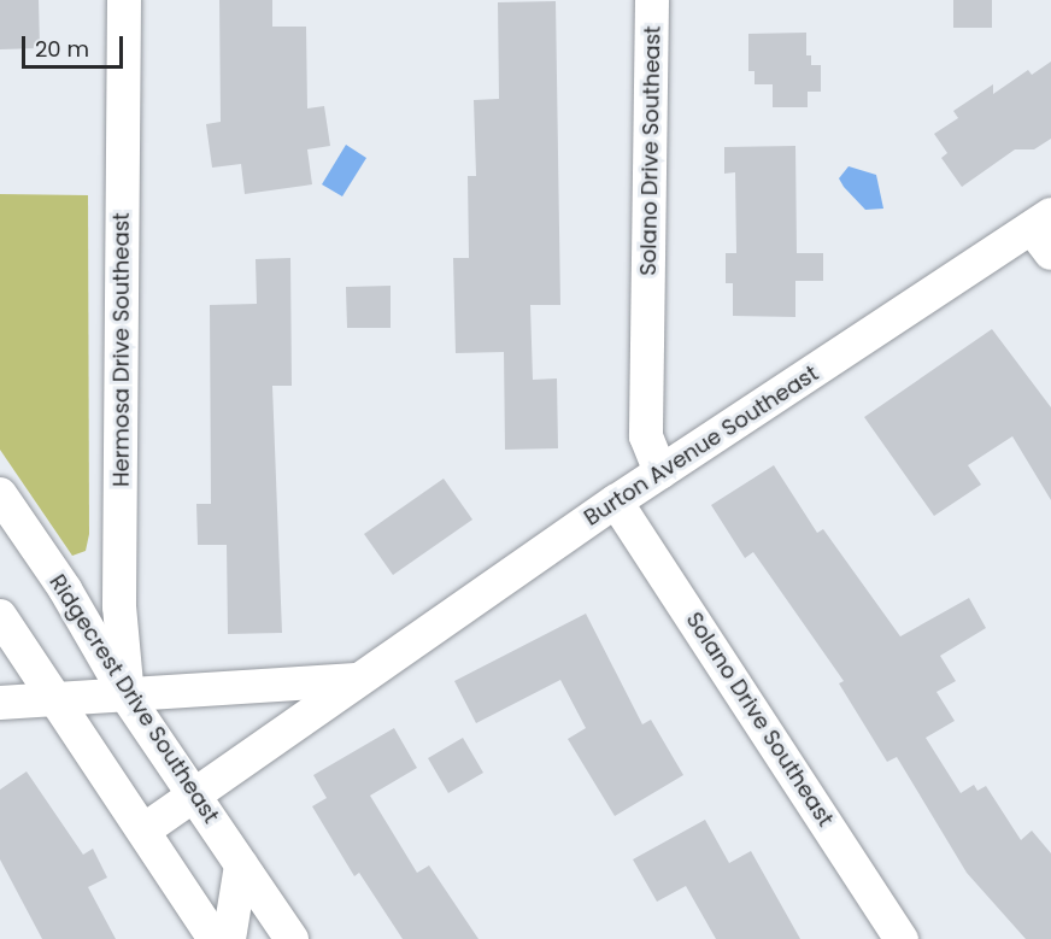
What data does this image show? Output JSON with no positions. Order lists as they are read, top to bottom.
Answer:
{
  "streets": {
    "street": [
      "Solano Drive Southeast",
      "Hermosa Drive Southeast",
      "Burton Avenue Southeast",
      "Ridgecrest Drive Southeast"
    ]
  },
  "crossings": [
    ["Solano Drive Southeast", "Burton Avenue Southeast"],
    ["Hermosa Drive Southeast", "Burton Avenue Southeast"],
    ["Hermosa Drive Southeast", "Ridgecrest Drive Southeast"],
    ["Burton Avenue Southeast", "Ridgecrest Drive Southeast"]
  ],
  "scale_bar": "20 m"
}
